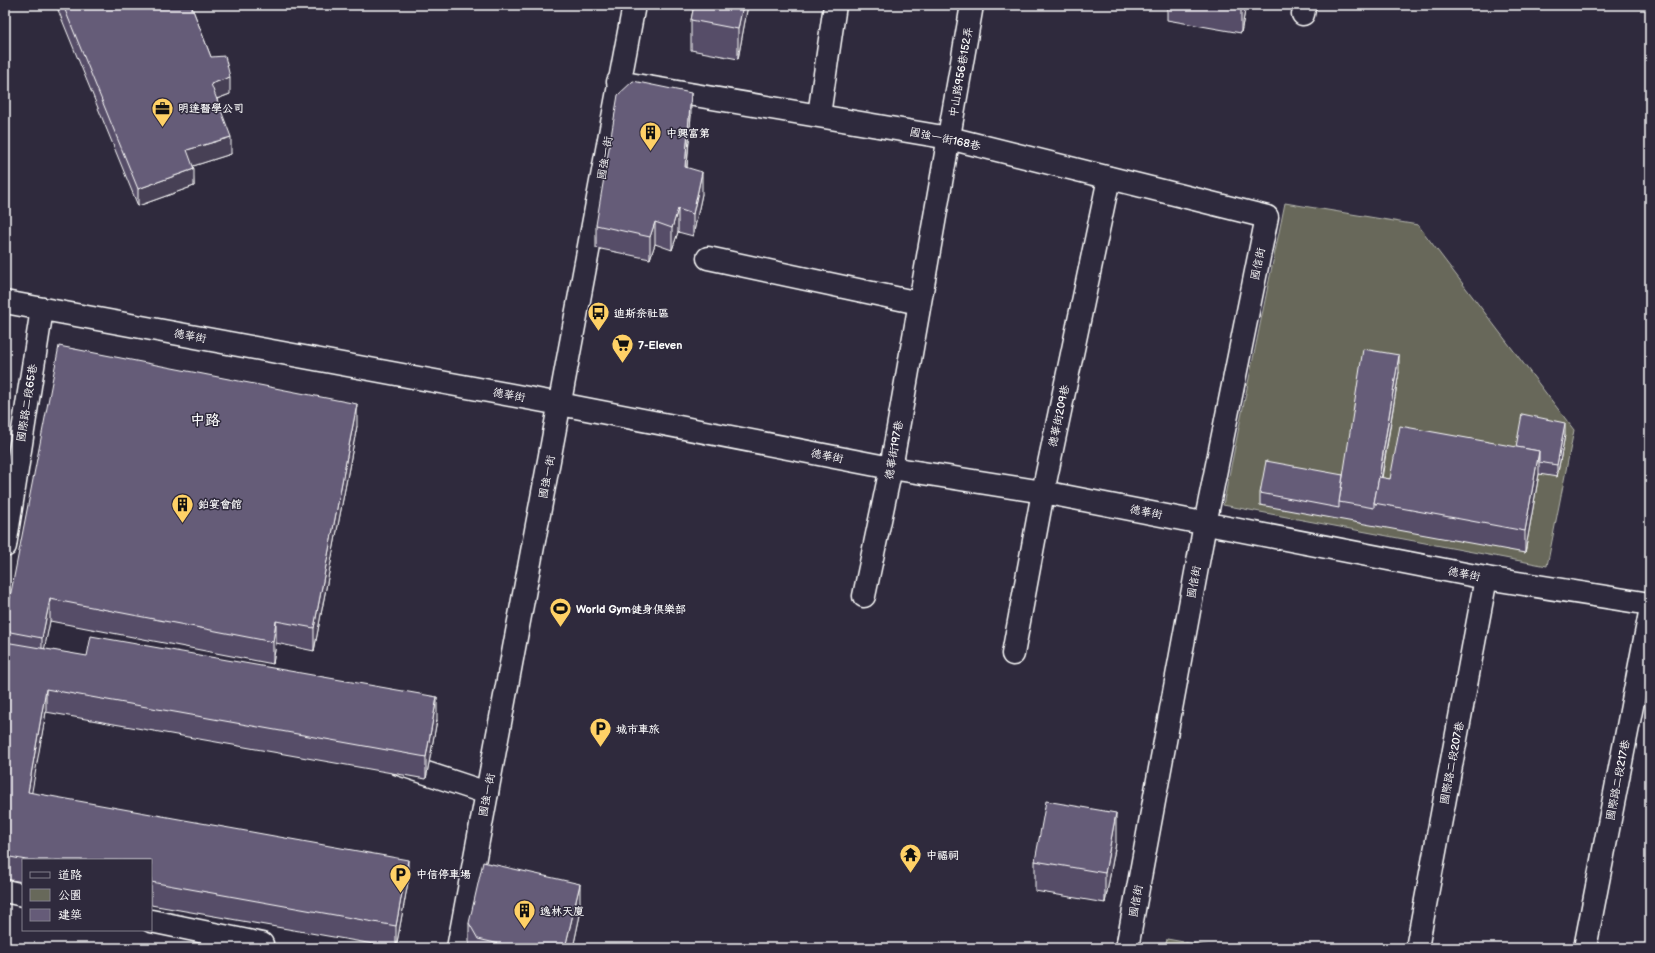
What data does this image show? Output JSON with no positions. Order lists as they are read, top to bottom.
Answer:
{
  "streets": {
    "street": [
      "中山路956巷152弄",
      "國強一街168巷",
      "國強一街",
      "國信街",
      "德華街",
      "國際路二段65巷",
      "德華街209巷",
      "德華街197巷",
      "國際路二段207巷",
      "國際路二段217巷"
    ]
  },
  "crossings": [
    ["中山路956巷152弄", "國強一街168巷"],
    ["中山路956巷152弄", "德華街197巷"],
    ["國強一街168巷", "國強一街"],
    ["國強一街168巷", "國信街"],
    ["國強一街168巷", "德華街209巷"],
    ["國強一街168巷", "德華街197巷"],
    ["國強一街", "德華街"],
    ["國信街", "德華街"],
    ["德華街", "國際路二段65巷"],
    ["德華街", "德華街209巷"],
    ["德華街", "德華街197巷"],
    ["德華街", "國際路二段207巷"]
  ],
  "districts": ["中路"],
  "places": {
    "office": ["明達醫學公司"],
    "building": ["中興富第", "鉑宴會館", "逸林天廈"],
    "bus stop": ["迪斯奈社區"],
    "supermarket": ["7-Eleven"],
    "sports": ["World Gym健身俱樂部"],
    "parking": ["城市車旅", "中信停車場"],
    "temple": ["中福祠"]
  },
  "legend": ["道路", "公園", "建築"]
}
